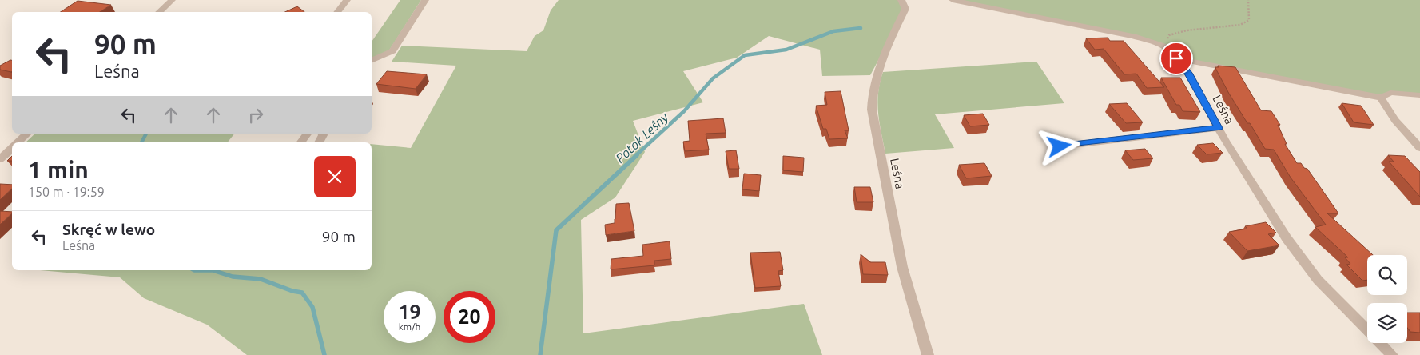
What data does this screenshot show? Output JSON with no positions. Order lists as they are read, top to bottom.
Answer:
{
  "streets": {
    "street": ["Leśna"]
  },
  "water": ["Potok Leśny"],
  "page": {
    "turn": ["90 m", "Leśna"],
    "heading": ["1 min", "150 m · 19:59"],
    "list": [
      {
        "name": "Skręć w lewo",
        "note": "Leśna",
        "value": "90 m"
      }
    ],
    "speed": "19 km/h",
    "limit": "20"
  }
}
